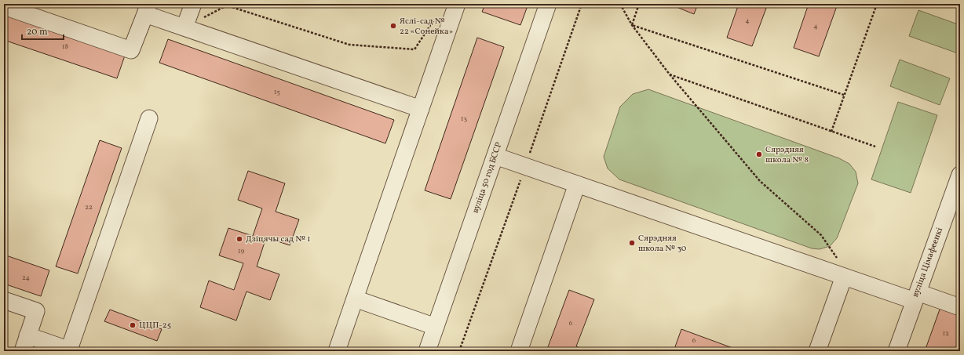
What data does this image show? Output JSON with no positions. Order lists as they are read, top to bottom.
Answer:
{
  "streets": {
    "street": ["вуліца 50 год БССР", "вуліца Цімафеенкі"]
  },
  "places": [
    "Яслі-сад № 22 «Сонейка»",
    "Сярэдняя школа № 8",
    "Дзіцячы сад № 1",
    "Сярэдняя школа № 30",
    "ЦЦП-25"
  ],
  "house_numbers": [
    "4",
    "4",
    "18",
    "15",
    "13",
    "22",
    "19",
    "24",
    "6",
    "12",
    "6"
  ],
  "scale_bar": "20 m"
}
